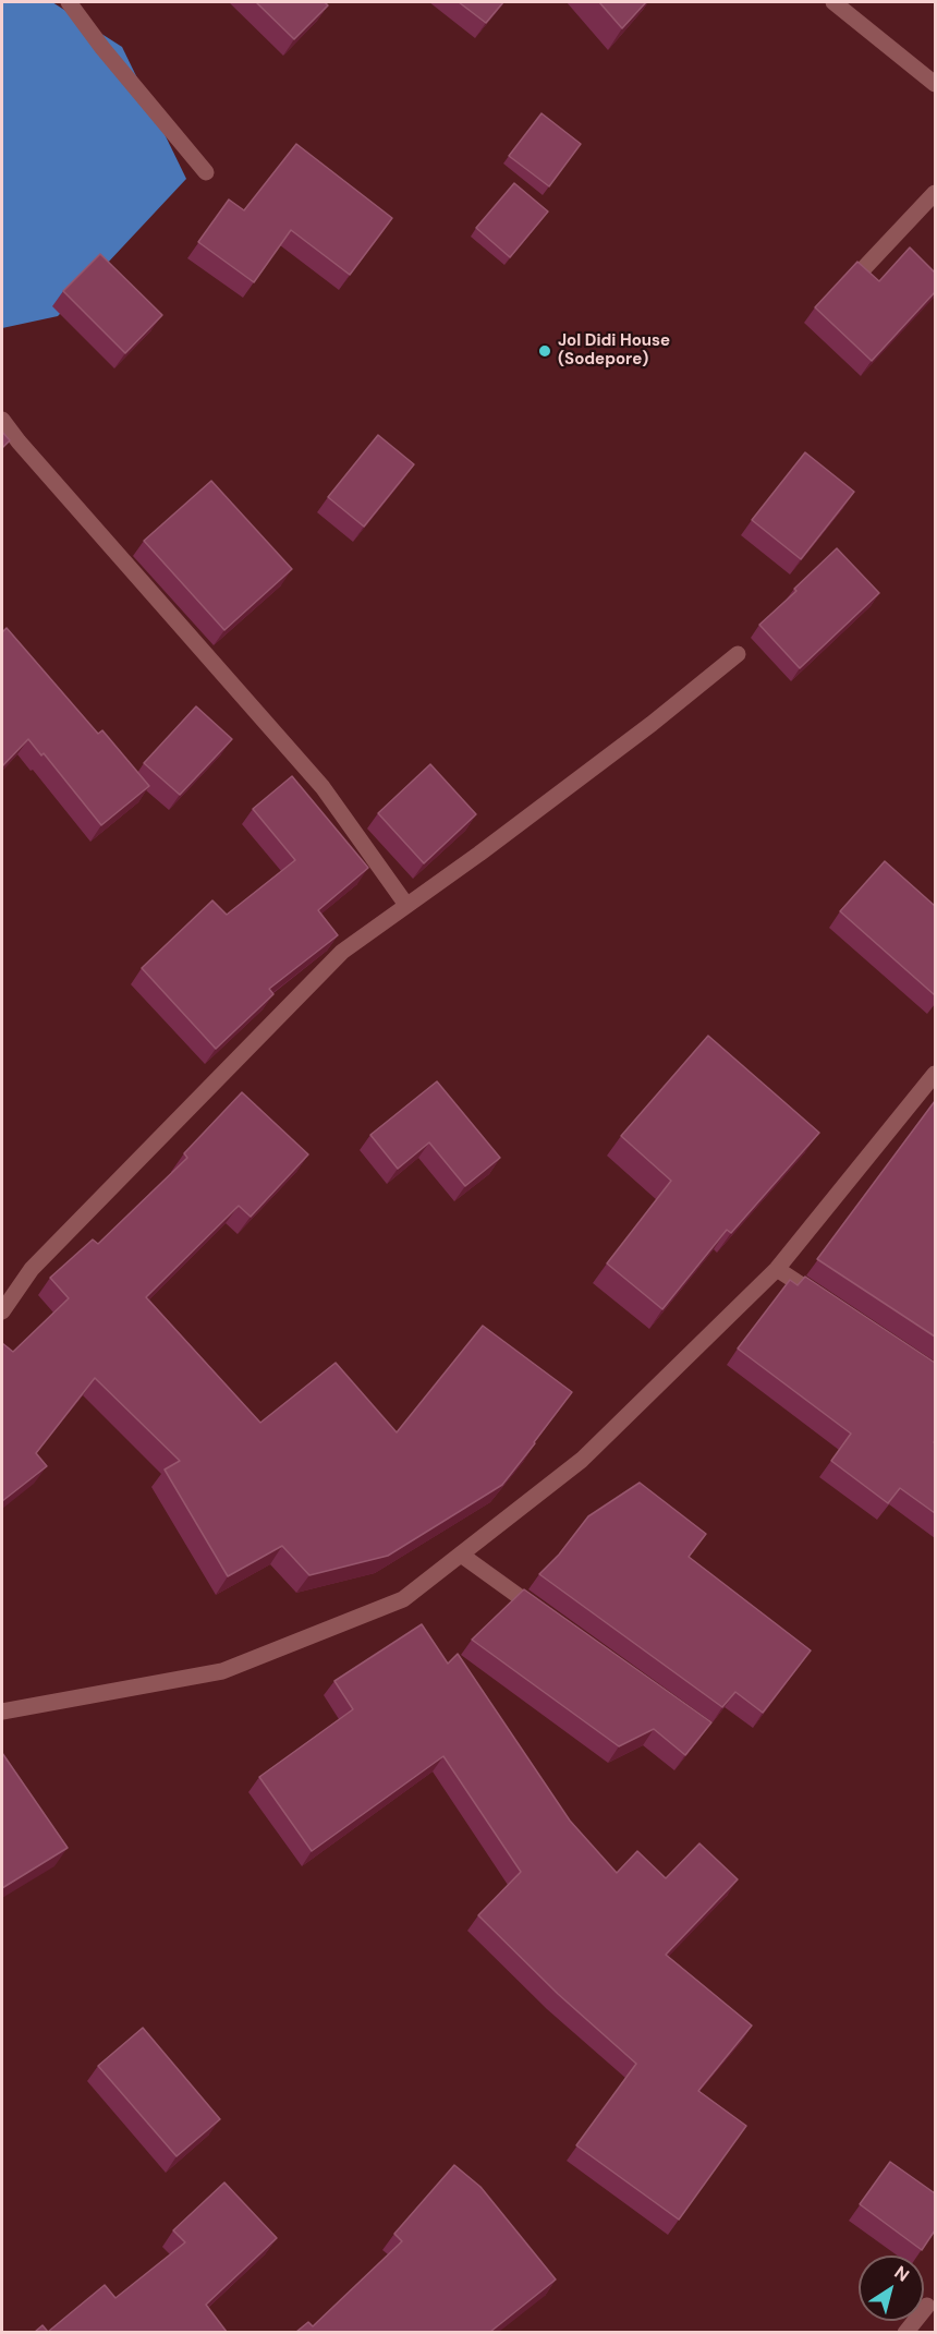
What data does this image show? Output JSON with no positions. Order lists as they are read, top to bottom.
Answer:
{
  "places": ["Jol Didi House (Sodepore)"],
  "north": "top right"
}
